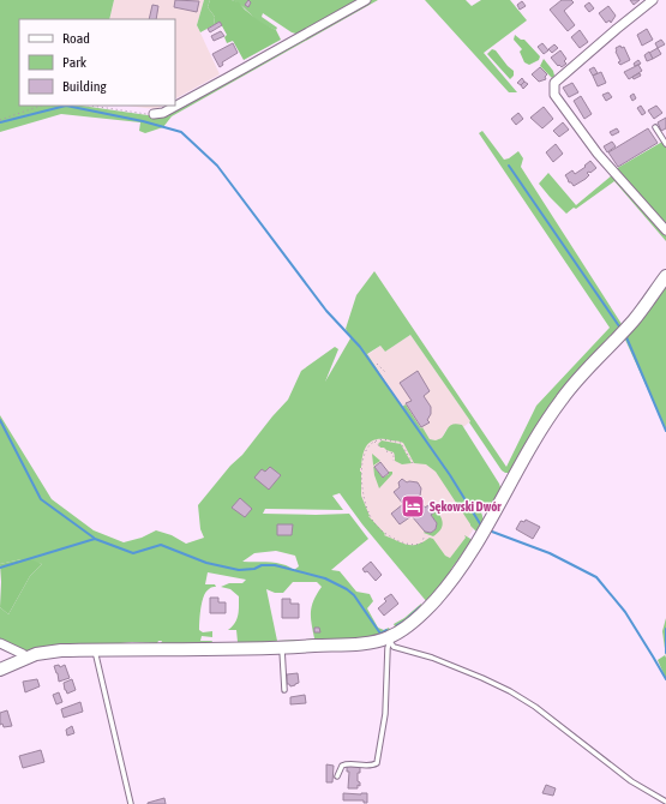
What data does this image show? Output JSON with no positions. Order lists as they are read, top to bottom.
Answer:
{
  "places": {
    "hotel": ["Sękowski Dwór"]
  },
  "legend": ["Road", "Park", "Building"]
}
